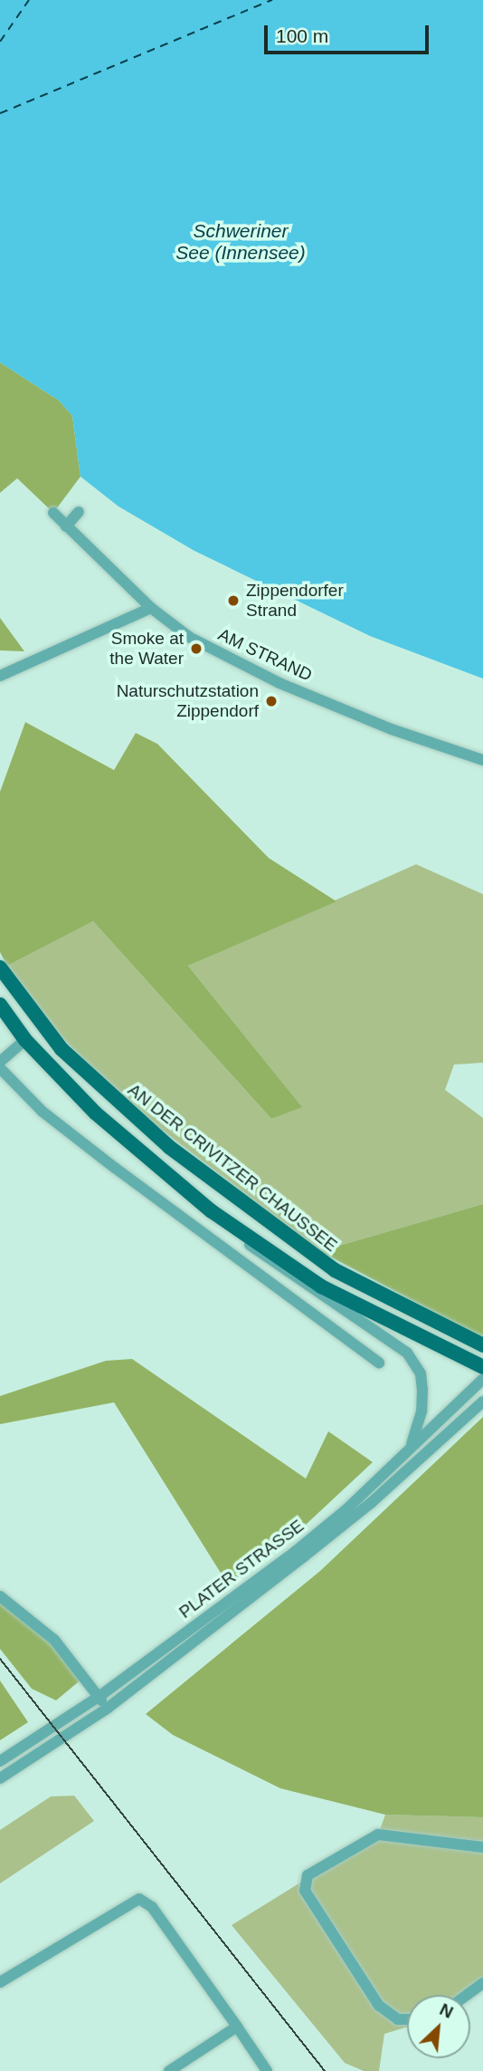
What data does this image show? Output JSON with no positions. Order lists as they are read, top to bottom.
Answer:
{
  "streets": {
    "main road": ["AN DER CRIVITZER CHAUSSEE"],
    "street": ["AM STRAND", "PLATER STRASSE"]
  },
  "water": ["Schweriner See (Innensee)"],
  "places": ["Zippendorfer Strand", "Smoke at the Water", "Naturschutzstation Zippendorf"],
  "scale_bar": "100 m",
  "north": "top right"
}
